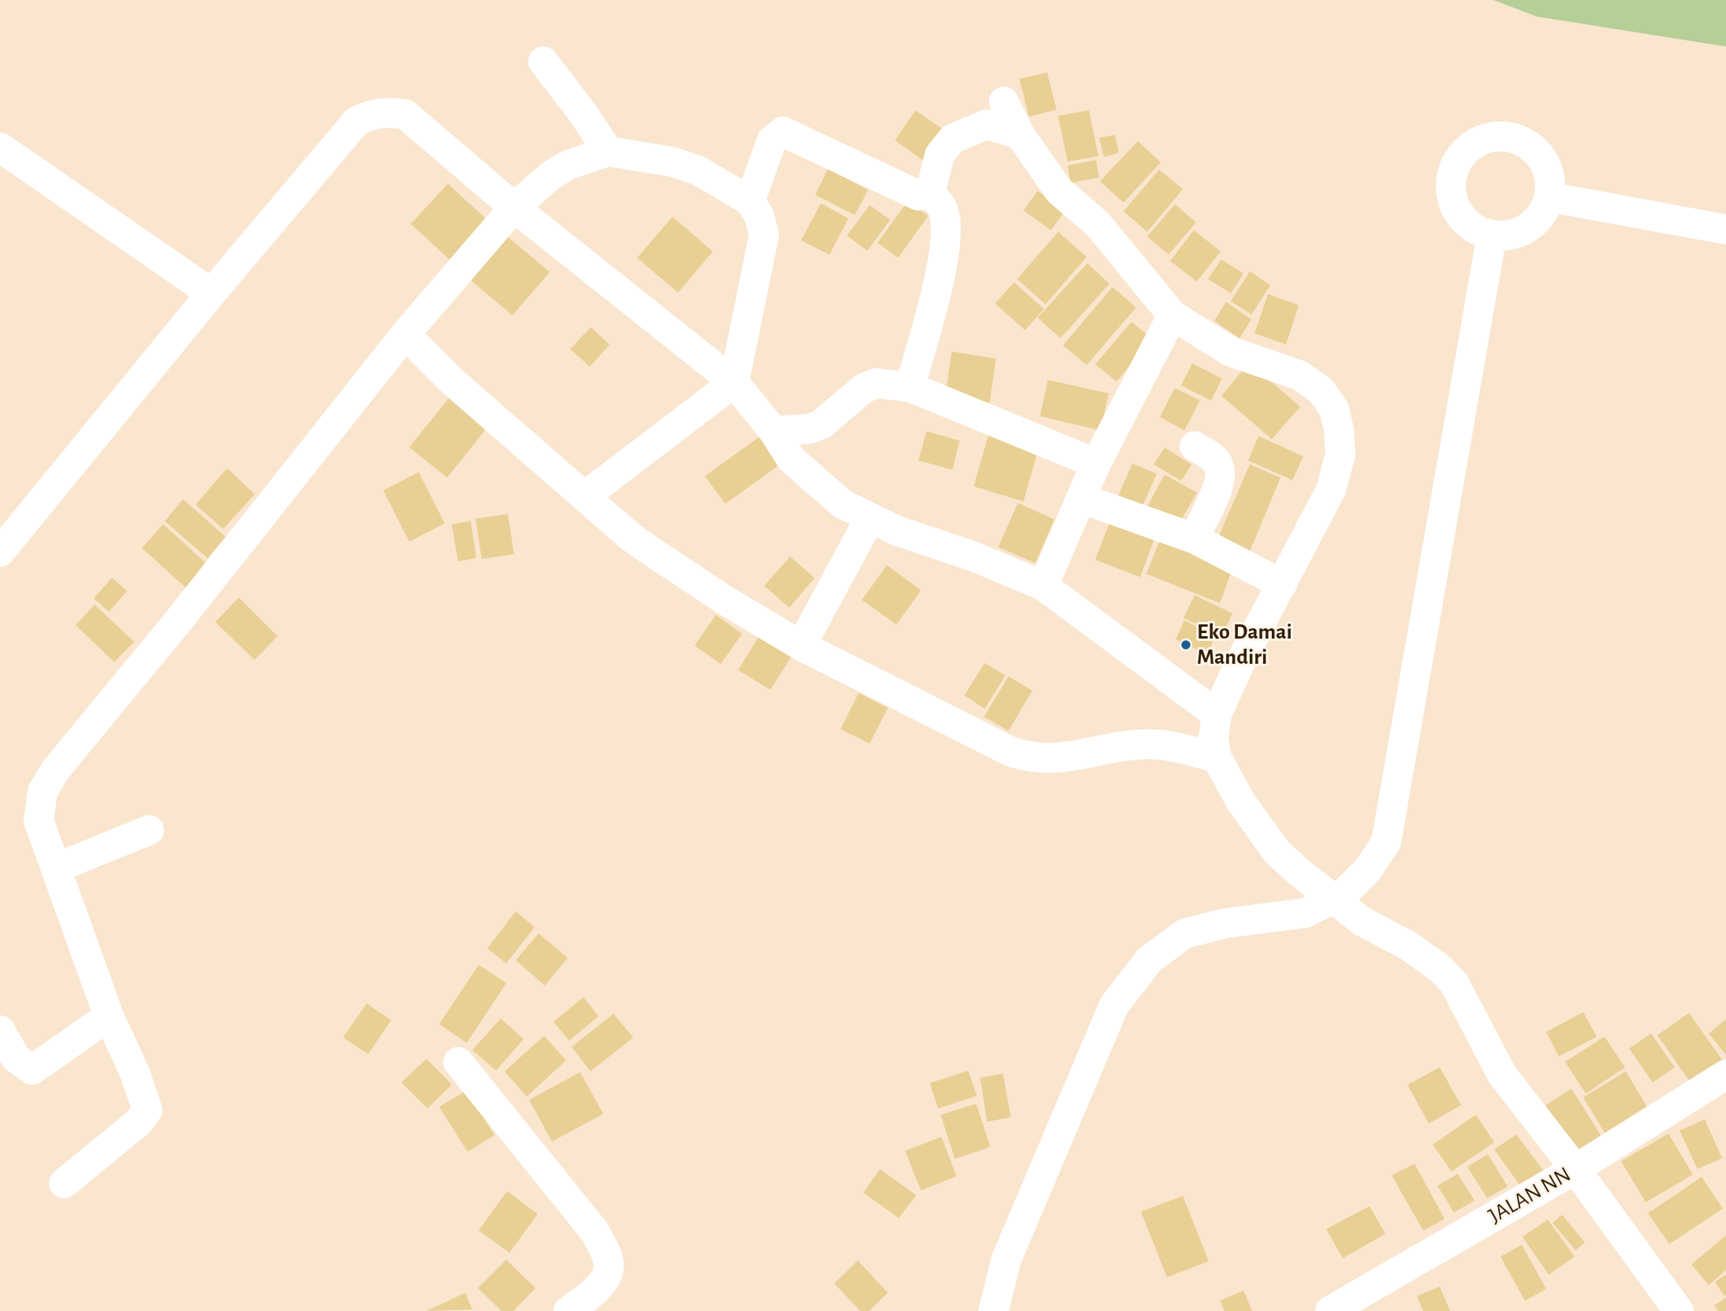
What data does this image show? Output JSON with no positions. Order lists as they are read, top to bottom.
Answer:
{
  "streets": {
    "street": ["JALAN NN"]
  },
  "places": ["Eko Damai Mandiri"]
}
